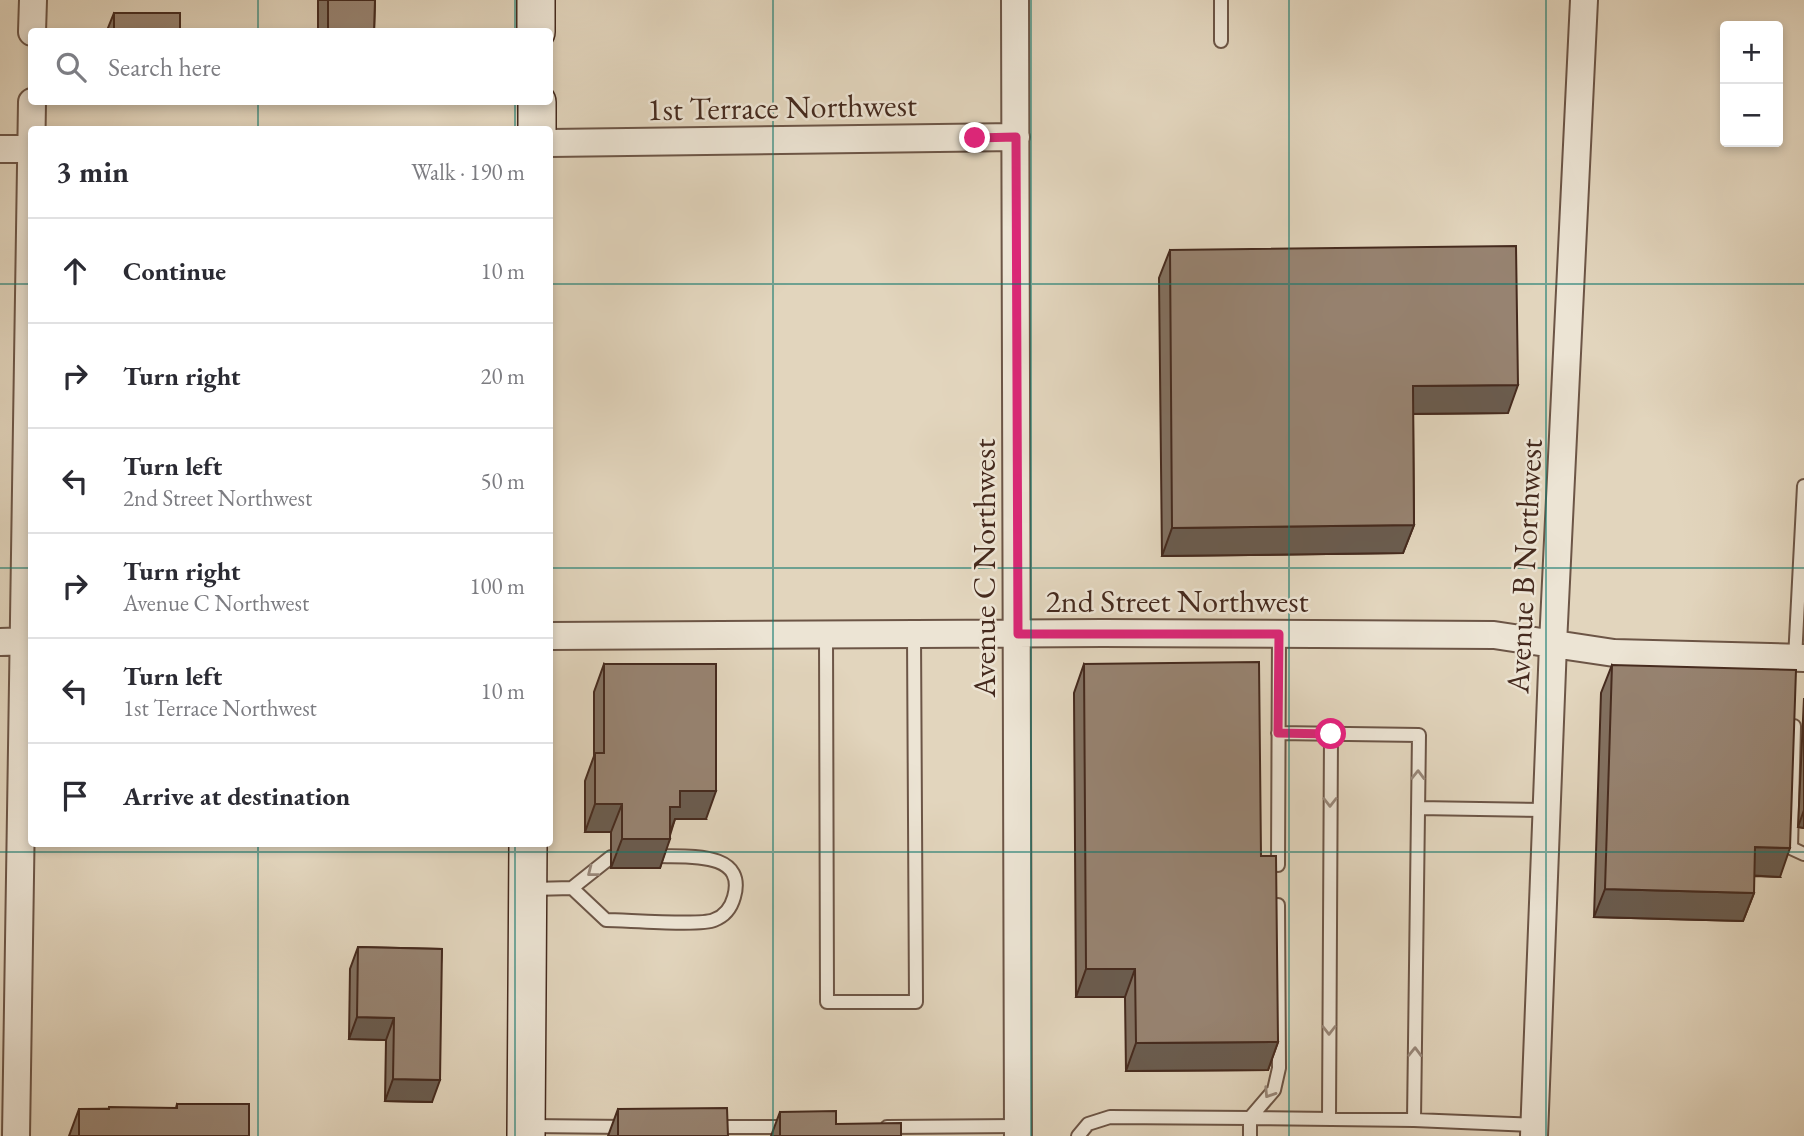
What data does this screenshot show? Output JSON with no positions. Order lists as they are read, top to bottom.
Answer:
{
  "streets": {
    "street": [
      "1st Terrace Northwest",
      "Avenue B Northwest",
      "Avenue C Northwest",
      "2nd Street Northwest"
    ]
  },
  "crossings": [
    ["1st Terrace Northwest", "Avenue C Northwest"],
    ["Avenue B Northwest", "2nd Street Northwest"],
    ["Avenue C Northwest", "2nd Street Northwest"]
  ],
  "page": {
    "map_buttons": ["+", "−"],
    "search": "Search here",
    "heading": ["3 min", "Walk · 190 m"],
    "list": [
      ["Continue", "10 m"],
      ["Turn right", "20 m"],
      ["Turn left", "2nd Street Northwest", "50 m"],
      ["Turn right", "Avenue C Northwest", "100 m"],
      ["Turn left", "1st Terrace Northwest", "10 m"],
      "Arrive at destination"
    ]
  }
}
